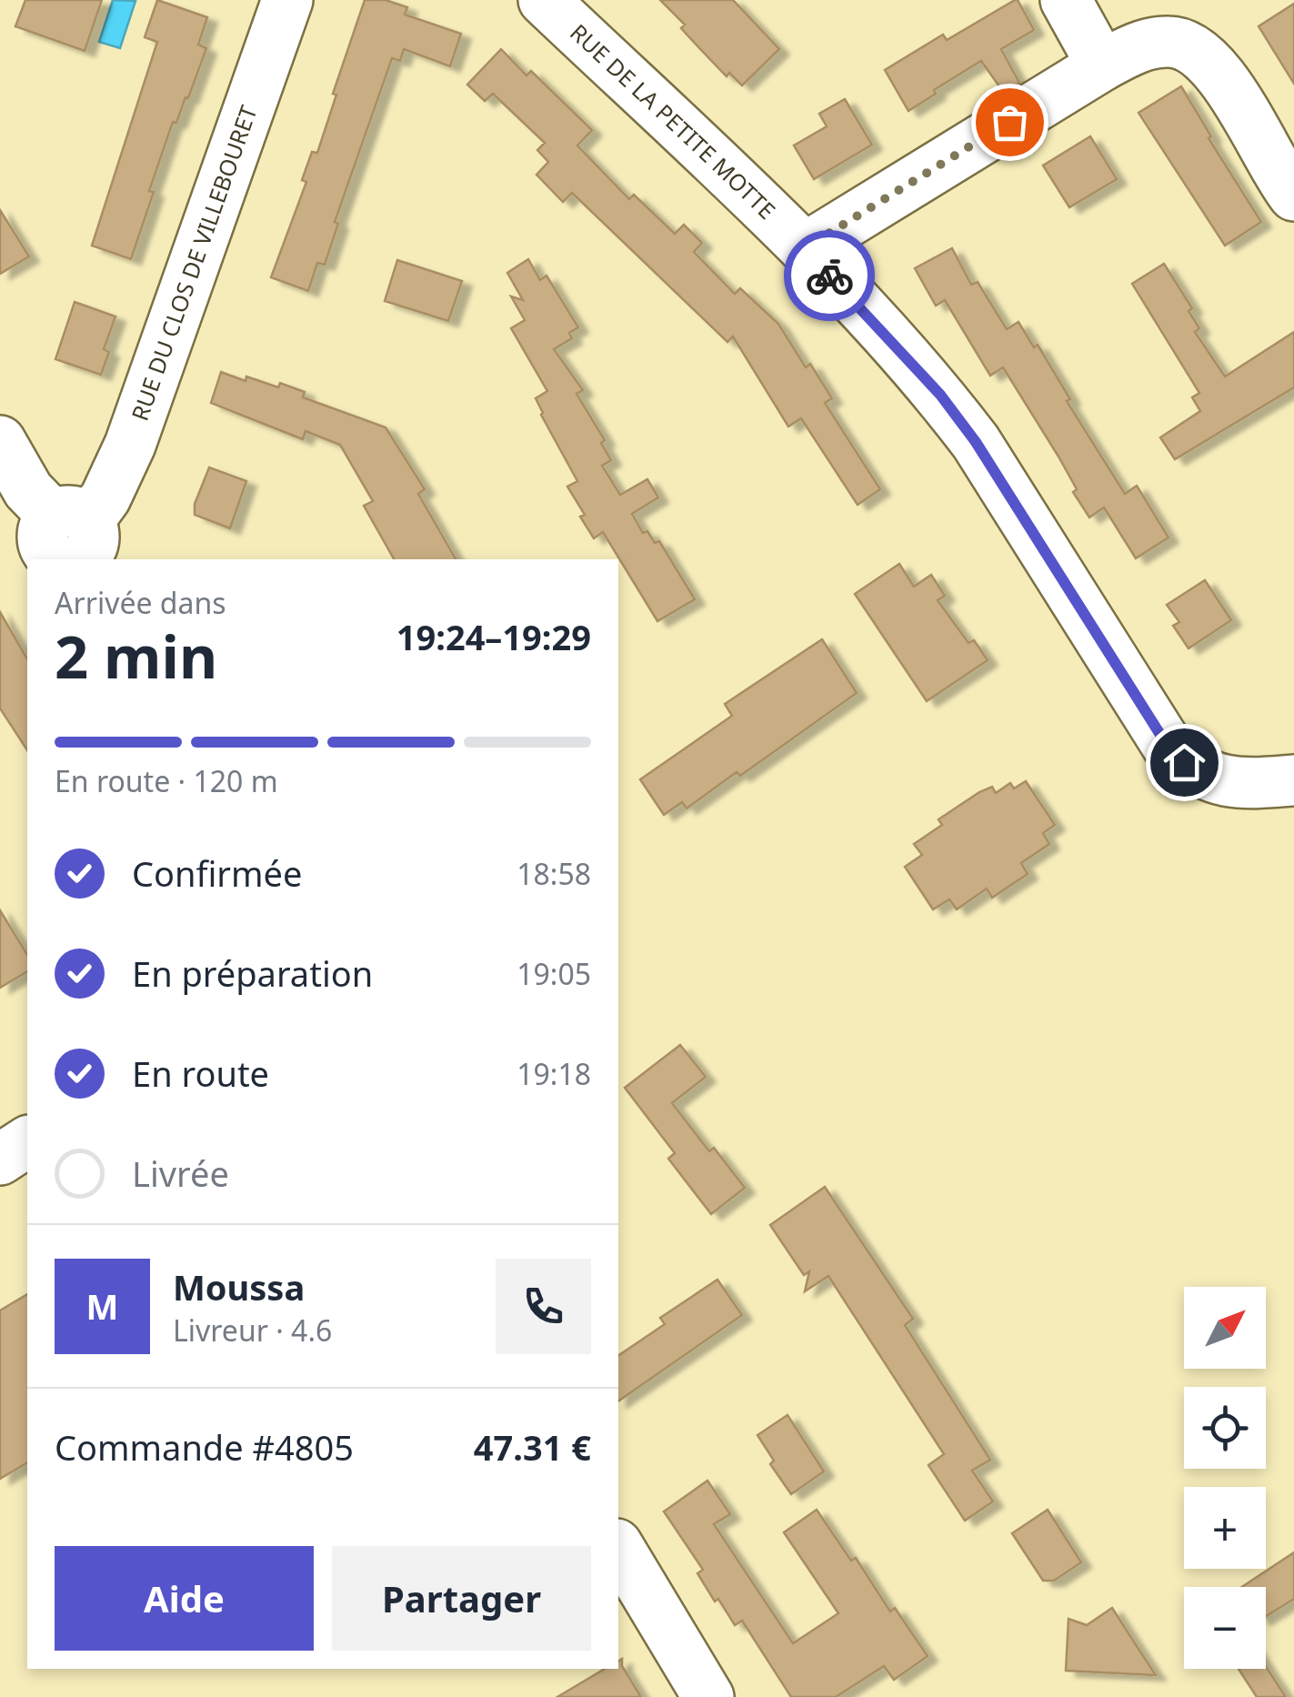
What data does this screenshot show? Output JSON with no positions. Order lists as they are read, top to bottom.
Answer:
{
  "streets": {
    "street": ["RUE DE LA PETITE MOTTE", "RUE DU CLOS DE VILLEBOURET"]
  },
  "north": "top right",
  "page": {
    "heading": ["2 min", "Arrivée dans", "19:24–19:29"],
    "panel": [
      "Moussa",
      "Livreur · 4.6",
      "Commande #4805",
      "47.31 €"
    ],
    "bar": "En route · 120 m",
    "list": [
      ["Confirmée", "18:58"],
      ["En préparation", "19:05"],
      ["En route", "19:18"],
      "Livrée"
    ],
    "round": "M",
    "map_buttons": ["+", "−"],
    "buttons": ["Aide", "Partager"]
  }
}
